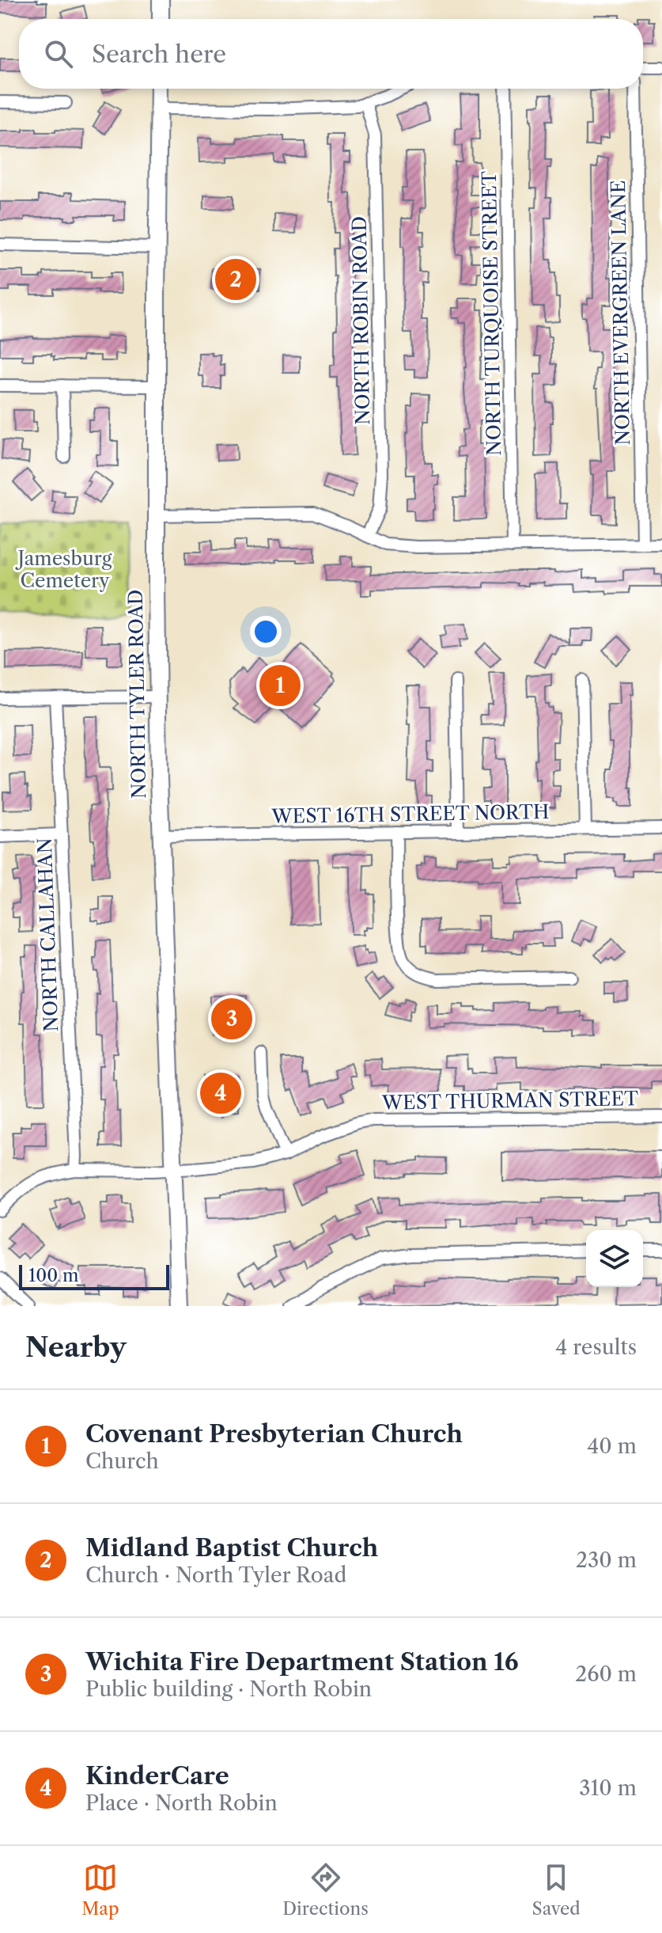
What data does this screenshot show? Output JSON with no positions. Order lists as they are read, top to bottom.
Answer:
{
  "streets": {
    "main road": ["NORTH TYLER ROAD"],
    "street": [
      "NORTH EVERGREEN LANE",
      "NORTH TURQUOISE STREET",
      "NORTH ROBIN ROAD",
      "WEST 16TH STREET NORTH",
      "NORTH CALLAHAN",
      "WEST THURMAN STREET"
    ]
  },
  "crossings": [
    ["NORTH TYLER ROAD", "WEST 16TH STREET NORTH"],
    ["NORTH TYLER ROAD", "WEST THURMAN STREET"],
    ["NORTH CALLAHAN", "WEST THURMAN STREET"]
  ],
  "parks": ["Jamesburg Cemetery"],
  "scale_bar": "100 m",
  "page": {
    "search": "Search here",
    "pins": [
      "2",
      "1",
      "3",
      "4"
    ],
    "scale": "100 m",
    "heading": ["Nearby", "4 results"],
    "list": [
      {
        "mark": "1",
        "name": "Covenant Presbyterian Church",
        "note": "Church",
        "value": "40 m"
      },
      {
        "mark": "2",
        "name": "Midland Baptist Church",
        "note": "Church · North Tyler Road",
        "value": "230 m"
      },
      {
        "mark": "3",
        "name": "Wichita Fire Department Station 16",
        "note": "Public building · North Robin",
        "value": "260 m"
      },
      {
        "mark": "4",
        "name": "KinderCare",
        "note": "Place · North Robin",
        "value": "310 m"
      }
    ],
    "nav": ["Map", "Directions", "Saved"]
  }
}
